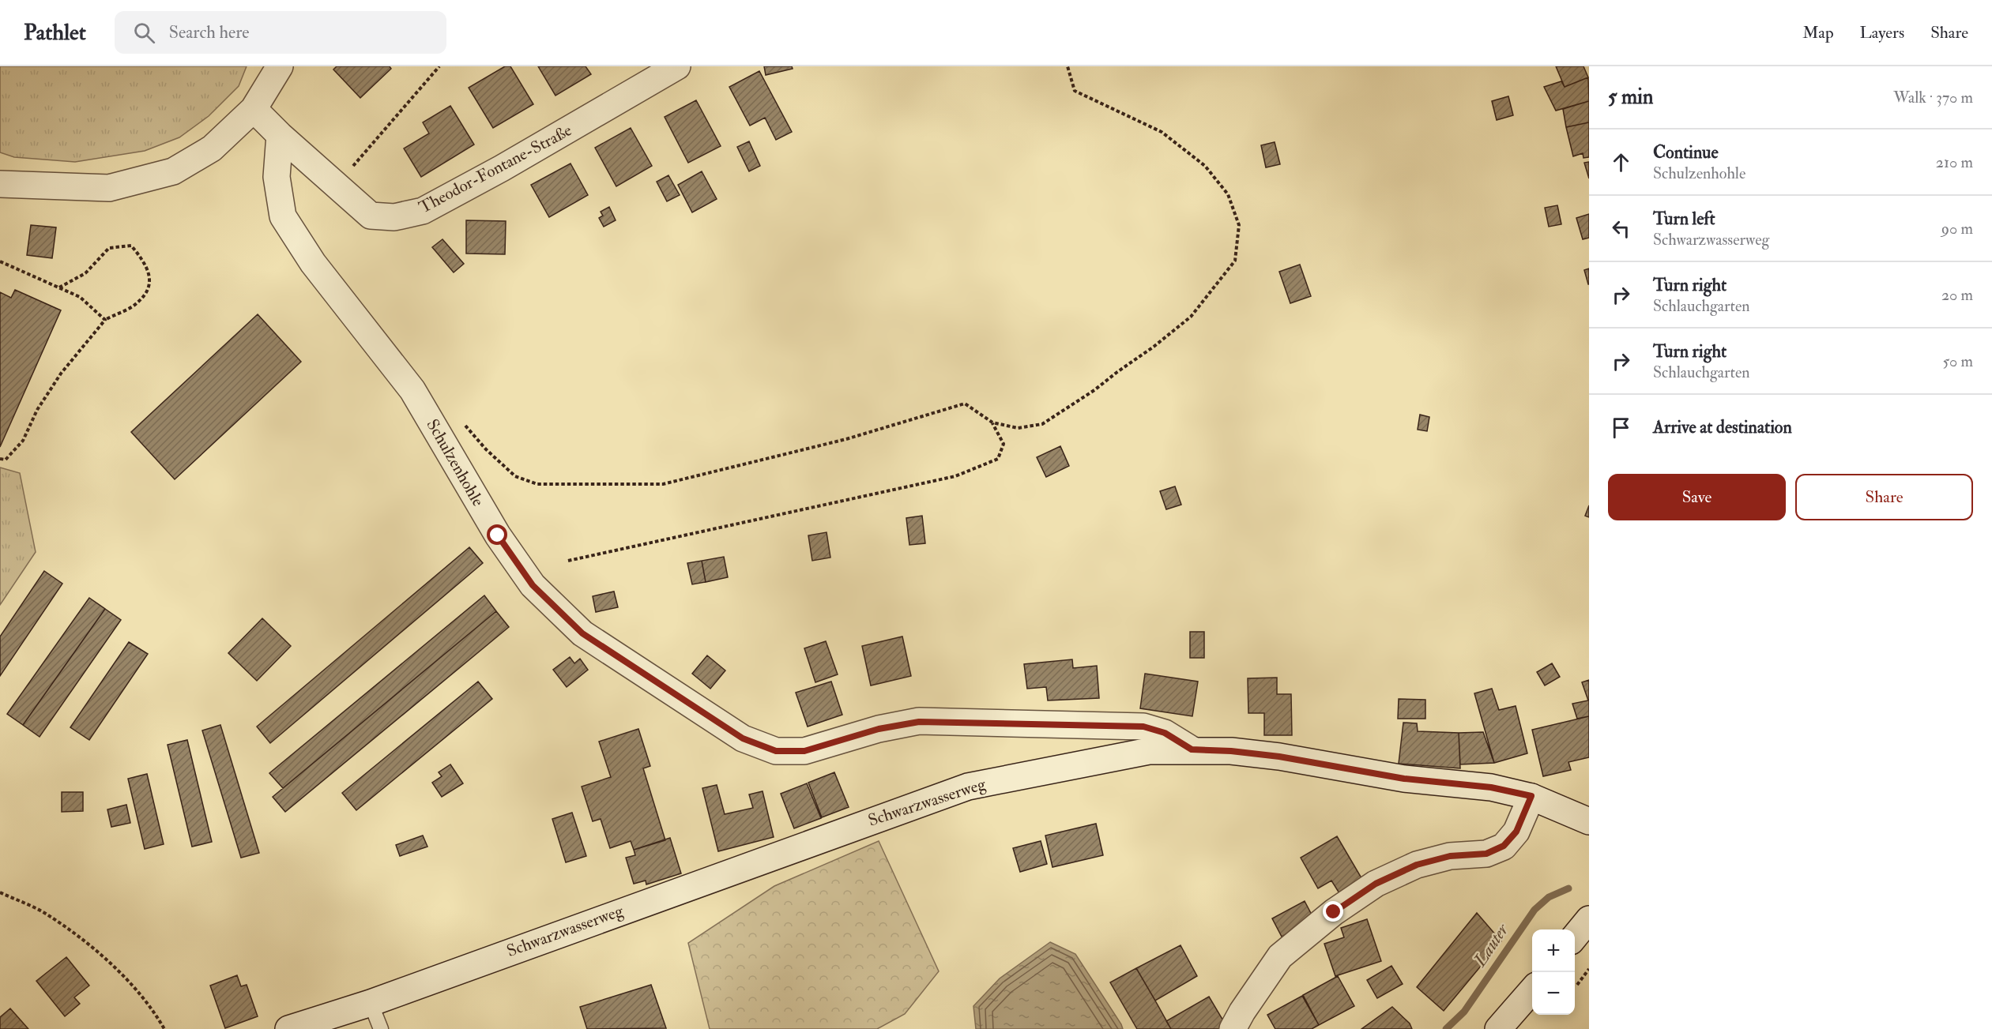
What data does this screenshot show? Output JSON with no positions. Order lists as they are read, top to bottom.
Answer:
{
  "streets": {
    "street": ["Theodor-Fontane-Straße", "Schulzenhohle", "Schwarzwasserweg"]
  },
  "crossings": [
    ["Theodor-Fontane-Straße", "Schulzenhohle"],
    ["Schulzenhohle", "Schwarzwasserweg"]
  ],
  "water": ["Lauter"],
  "page": {
    "header": "Pathlet",
    "search": "Search here",
    "nav": ["Map", "Layers", "Share"],
    "heading": ["5 min", "Walk · 370 m"],
    "list": [
      ["Continue", "Schulzenhohle", "210 m"],
      ["Turn left", "Schwarzwasserweg", "90 m"],
      ["Turn right", "Schlauchgarten", "20 m"],
      ["Turn right", "Schlauchgarten", "50 m"],
      "Arrive at destination"
    ],
    "buttons": ["Save", "Share"],
    "map_buttons": ["+", "−"]
  }
}
